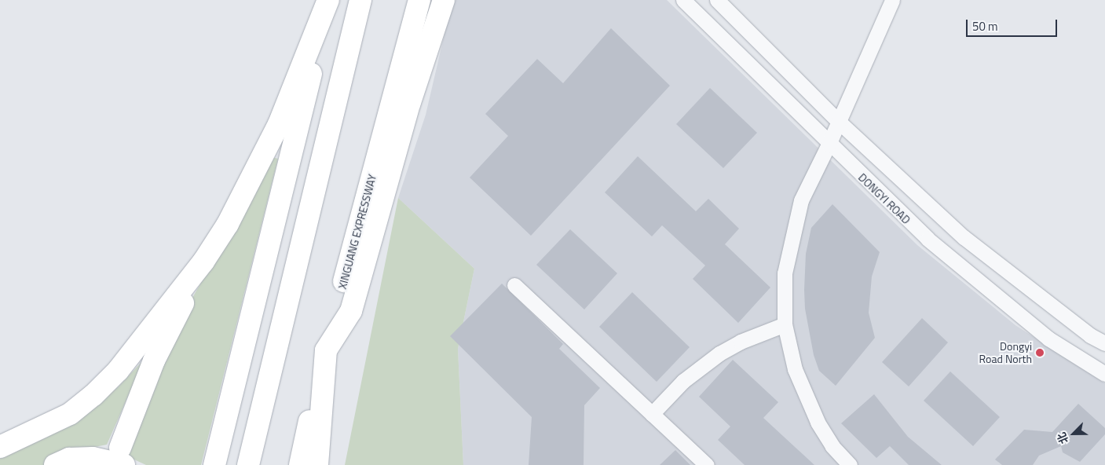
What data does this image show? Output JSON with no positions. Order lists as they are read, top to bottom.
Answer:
{
  "streets": {
    "highway": ["XINGUANG EXPRESSWAY"],
    "street": ["DONGYI ROAD"]
  },
  "places": ["Dongyi Road North"],
  "scale_bar": "50 m",
  "north": "bottom left"
}
